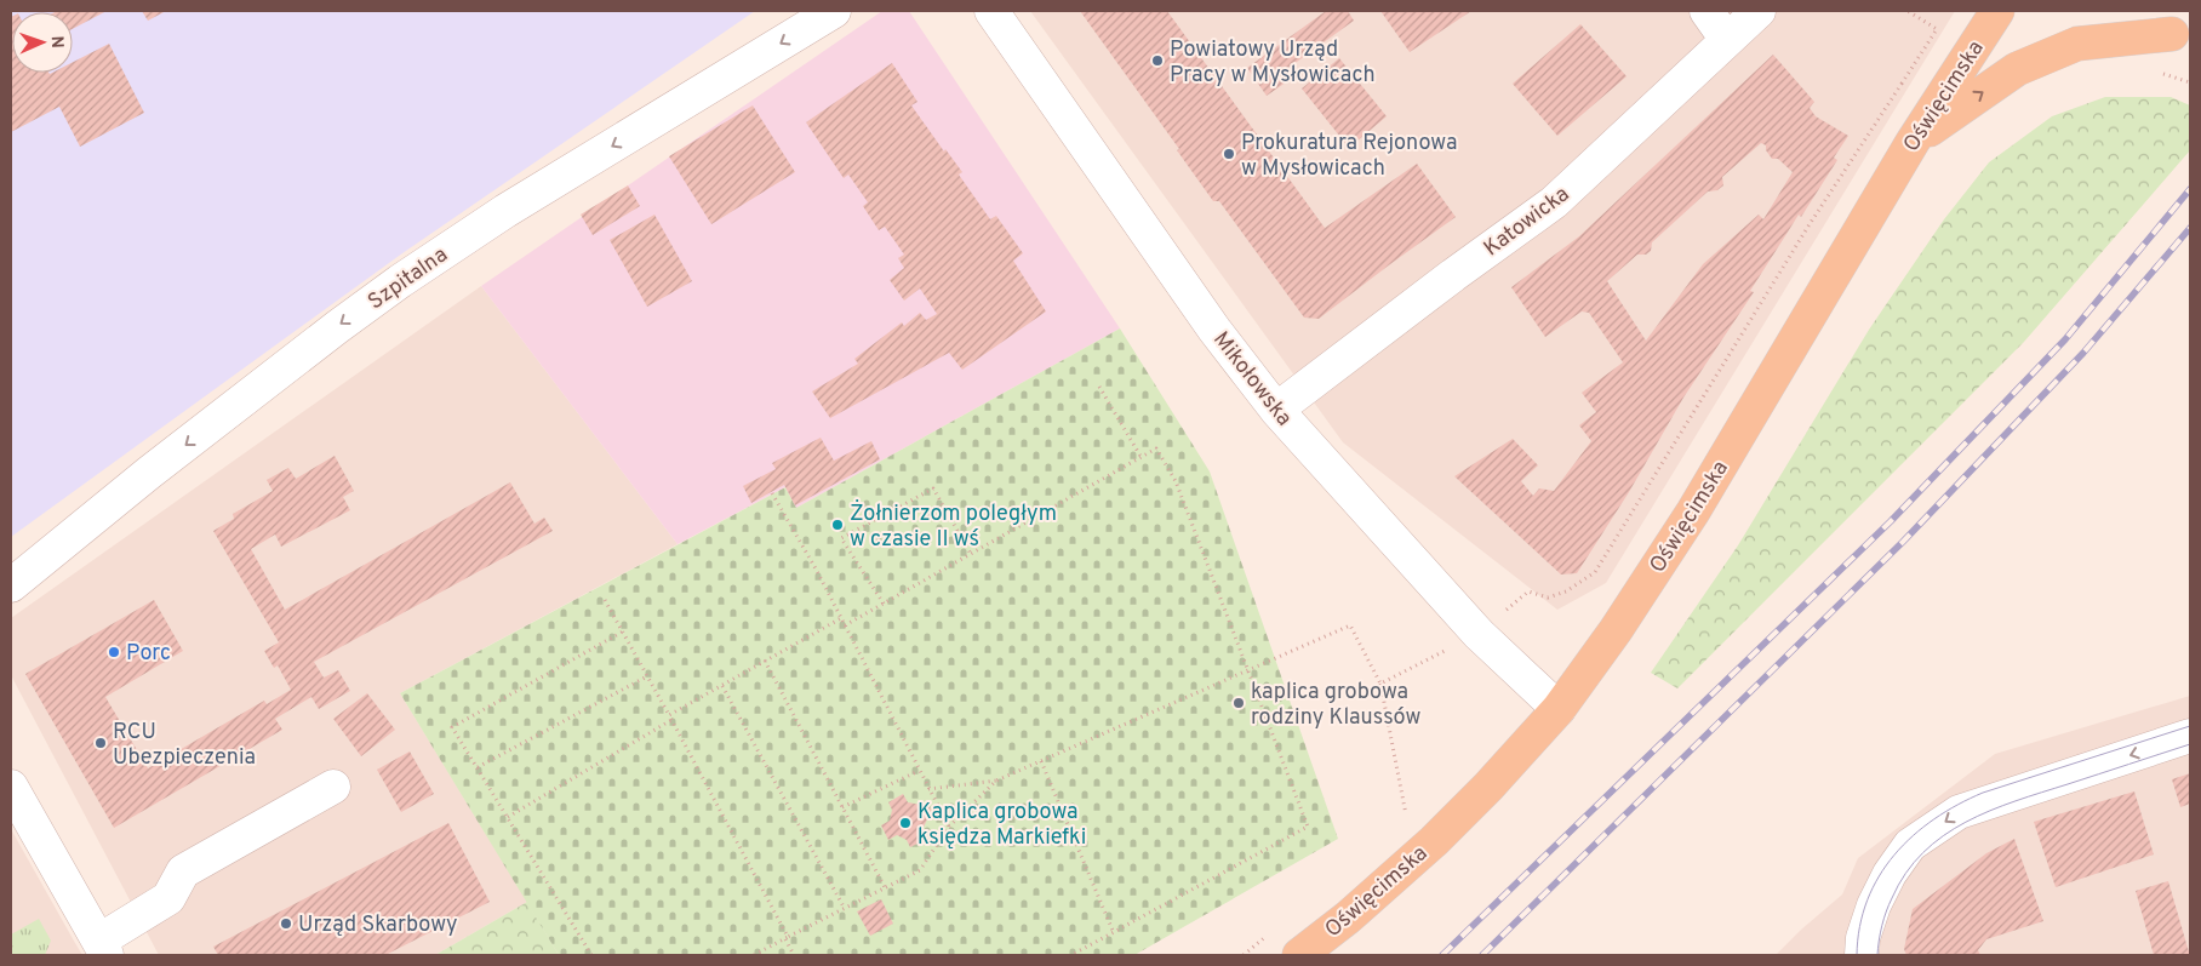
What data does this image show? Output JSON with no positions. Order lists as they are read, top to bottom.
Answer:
{
  "streets": {
    "main road": ["Oświęcimska"],
    "street": ["Katowicka", "Szpitalna", "Mikołowska"]
  },
  "crossings": [
    ["Oświęcimska", "Mikołowska"],
    ["Katowicka", "Mikołowska"]
  ],
  "one_way": ["Szpitalna"],
  "places": [
    "Powiatowy Urząd Pracy w Mysłowicach",
    "Prokuratura Rejonowa w Mysłowicach",
    "Żołnierzom poległym w czasie II wś",
    "Porc",
    "kaplica grobowa rodziny Klaussów",
    "RCU Ubezpieczenia",
    "Kaplica grobowa księdza Markiefki",
    "Urząd Skarbowy"
  ],
  "north": "right"
}
